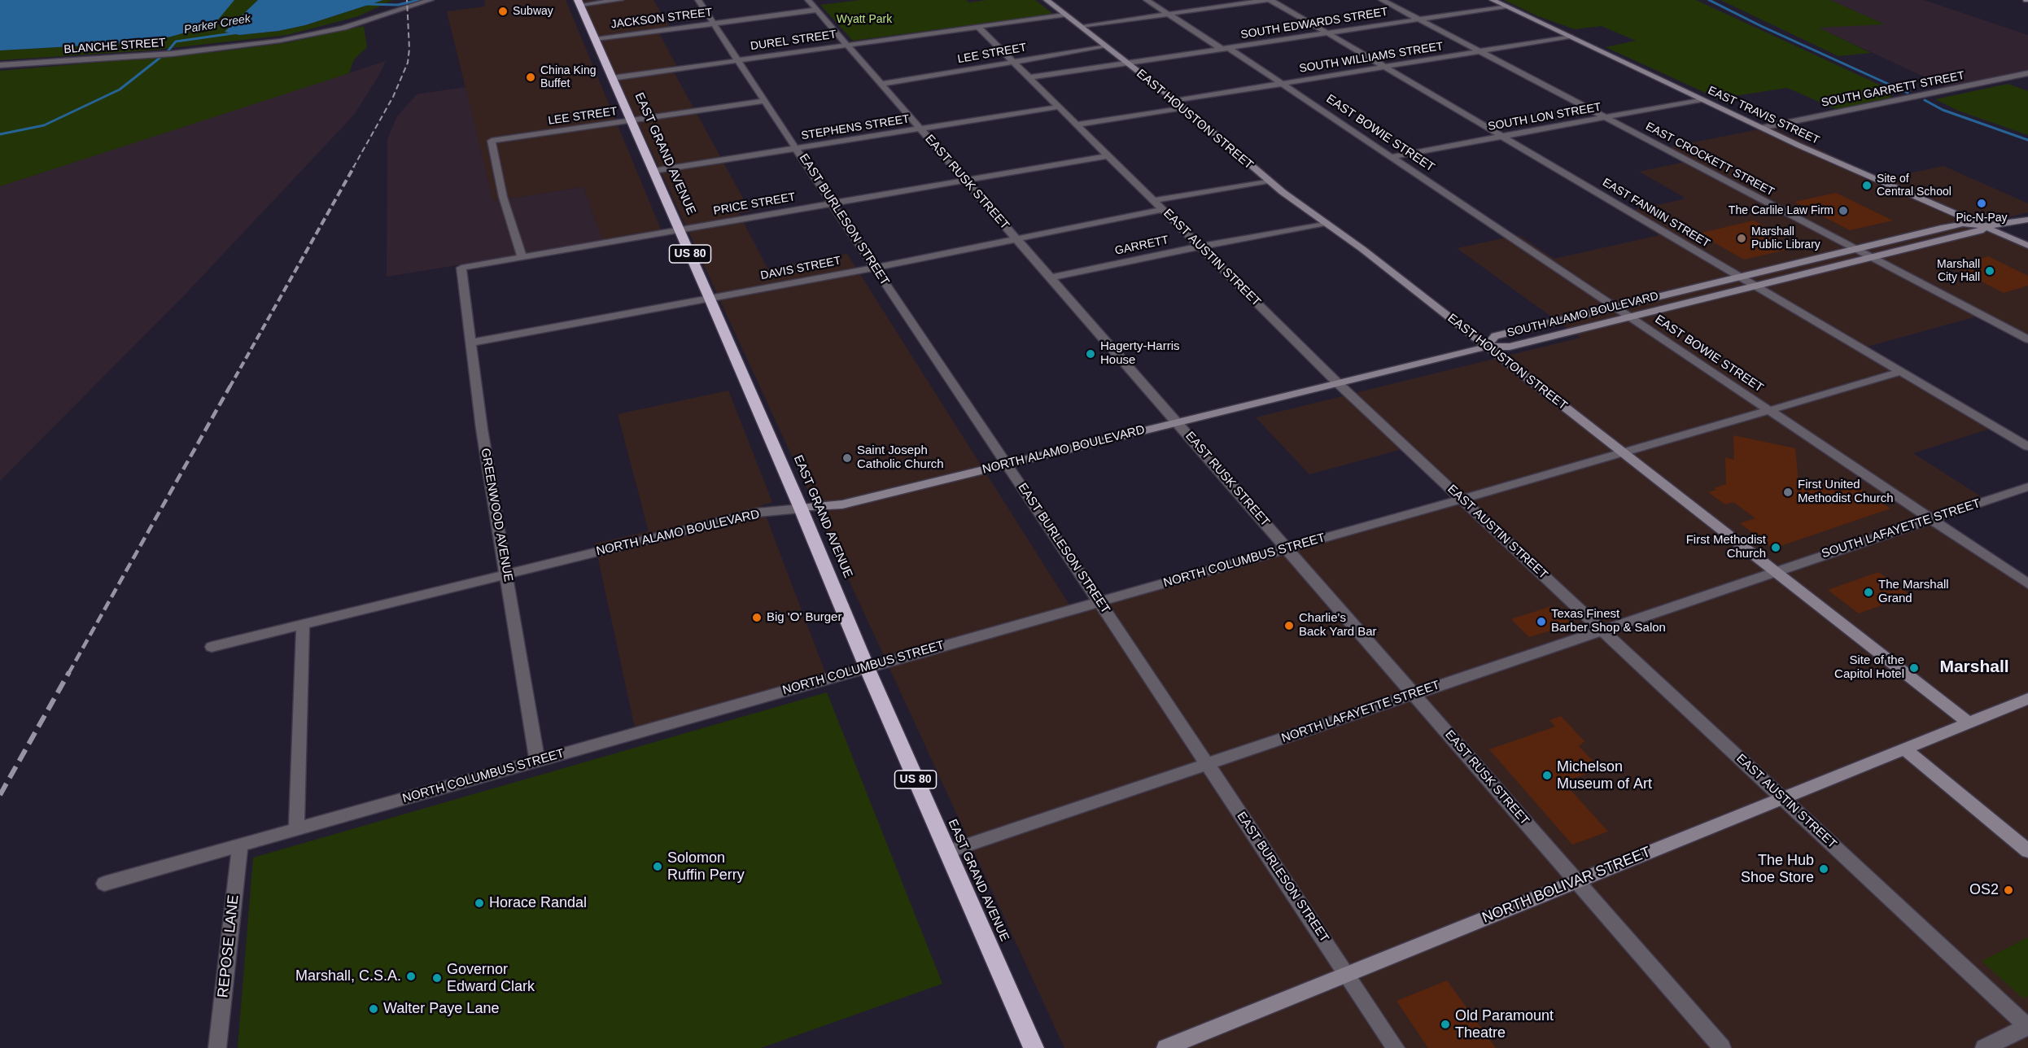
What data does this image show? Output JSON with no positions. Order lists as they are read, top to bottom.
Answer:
{
  "streets": {
    "highway": ["EAST GRAND AVENUE", "US 80"],
    "street": [
      "JACKSON STREET",
      "SOUTH EDWARDS STREET",
      "DUREL STREET",
      "BLANCHE STREET",
      "LEE STREET",
      "SOUTH WILLIAMS STREET",
      "SOUTH GARRETT STREET",
      "EAST TRAVIS STREET",
      "SOUTH LON STREET",
      "EAST HOUSTON STREET",
      "STEPHENS STREET",
      "EAST BOWIE STREET",
      "EAST CROCKETT STREET",
      "EAST RUSK STREET",
      "PRICE STREET",
      "EAST FANNIN STREET",
      "EAST BURLESON STREET",
      "GARRETT",
      "EAST AUSTIN STREET",
      "DAVIS STREET",
      "SOUTH ALAMO BOULEVARD",
      "NORTH ALAMO BOULEVARD",
      "GREENWOOD AVENUE",
      "SOUTH LAFAYETTE STREET",
      "NORTH COLUMBUS STREET",
      "NORTH LAFAYETTE STREET",
      "NORTH BOLIVAR STREET",
      "REPOSE LANE"
    ]
  },
  "crossings": [
    ["JACKSON STREET", "EAST GRAND AVENUE"],
    ["JACKSON STREET", "EAST RUSK STREET"],
    ["JACKSON STREET", "EAST BURLESON STREET"],
    ["SOUTH EDWARDS STREET", "EAST TRAVIS STREET"],
    ["SOUTH EDWARDS STREET", "EAST HOUSTON STREET"],
    ["SOUTH EDWARDS STREET", "EAST BOWIE STREET"],
    ["SOUTH EDWARDS STREET", "EAST CROCKETT STREET"],
    ["SOUTH EDWARDS STREET", "EAST FANNIN STREET"],
    ["SOUTH EDWARDS STREET", "EAST AUSTIN STREET"],
    ["DUREL STREET", "EAST HOUSTON STREET"],
    ["DUREL STREET", "EAST GRAND AVENUE"],
    ["DUREL STREET", "EAST RUSK STREET"],
    ["DUREL STREET", "EAST BURLESON STREET"],
    ["DUREL STREET", "EAST AUSTIN STREET"],
    ["LEE STREET", "EAST HOUSTON STREET"],
    ["LEE STREET", "EAST GRAND AVENUE"],
    ["LEE STREET", "EAST RUSK STREET"],
    ["LEE STREET", "PRICE STREET"],
    ["LEE STREET", "EAST BURLESON STREET"],
    ["LEE STREET", "EAST AUSTIN STREET"],
    ["SOUTH WILLIAMS STREET", "EAST TRAVIS STREET"],
    ["SOUTH WILLIAMS STREET", "EAST HOUSTON STREET"],
    ["SOUTH WILLIAMS STREET", "EAST BOWIE STREET"],
    ["SOUTH WILLIAMS STREET", "EAST CROCKETT STREET"],
    ["SOUTH WILLIAMS STREET", "EAST FANNIN STREET"],
    ["SOUTH WILLIAMS STREET", "EAST AUSTIN STREET"],
    ["SOUTH GARRETT STREET", "EAST TRAVIS STREET"],
    ["EAST TRAVIS STREET", "SOUTH LON STREET"],
    ["EAST TRAVIS STREET", "SOUTH ALAMO BOULEVARD"],
    ["SOUTH LON STREET", "EAST BOWIE STREET"],
    ["SOUTH LON STREET", "EAST CROCKETT STREET"],
    ["SOUTH LON STREET", "EAST FANNIN STREET"],
    ["EAST HOUSTON STREET", "GARRETT"],
    ["EAST HOUSTON STREET", "SOUTH ALAMO BOULEVARD"],
    ["EAST HOUSTON STREET", "NORTH ALAMO BOULEVARD"],
    ["EAST HOUSTON STREET", "SOUTH LAFAYETTE STREET"],
    ["EAST HOUSTON STREET", "NORTH COLUMBUS STREET"],
    ["EAST HOUSTON STREET", "NORTH LAFAYETTE STREET"],
    ["EAST HOUSTON STREET", "NORTH BOLIVAR STREET"],
    ["STEPHENS STREET", "EAST GRAND AVENUE"],
    ["STEPHENS STREET", "EAST RUSK STREET"],
    ["STEPHENS STREET", "EAST BURLESON STREET"],
    ["STEPHENS STREET", "EAST AUSTIN STREET"],
    ["EAST BOWIE STREET", "SOUTH ALAMO BOULEVARD"],
    ["EAST BOWIE STREET", "SOUTH LAFAYETTE STREET"],
    ["EAST BOWIE STREET", "NORTH COLUMBUS STREET"],
    ["EAST GRAND AVENUE", "PRICE STREET"],
    ["EAST GRAND AVENUE", "DAVIS STREET"],
    ["EAST GRAND AVENUE", "NORTH ALAMO BOULEVARD"],
    ["EAST GRAND AVENUE", "NORTH COLUMBUS STREET"],
    ["EAST GRAND AVENUE", "NORTH LAFAYETTE STREET"],
    ["EAST CROCKETT STREET", "SOUTH ALAMO BOULEVARD"],
    ["EAST RUSK STREET", "PRICE STREET"],
    ["EAST RUSK STREET", "GARRETT"],
    ["EAST RUSK STREET", "DAVIS STREET"],
    ["EAST RUSK STREET", "NORTH ALAMO BOULEVARD"],
    ["EAST RUSK STREET", "NORTH COLUMBUS STREET"],
    ["EAST RUSK STREET", "NORTH LAFAYETTE STREET"],
    ["EAST RUSK STREET", "NORTH BOLIVAR STREET"],
    ["PRICE STREET", "EAST BURLESON STREET"],
    ["PRICE STREET", "EAST AUSTIN STREET"],
    ["PRICE STREET", "GREENWOOD AVENUE"],
    ["EAST FANNIN STREET", "SOUTH ALAMO BOULEVARD"],
    ["EAST FANNIN STREET", "NORTH COLUMBUS STREET"],
    ["EAST BURLESON STREET", "DAVIS STREET"],
    ["EAST BURLESON STREET", "NORTH ALAMO BOULEVARD"],
    ["EAST BURLESON STREET", "NORTH COLUMBUS STREET"],
    ["EAST BURLESON STREET", "NORTH LAFAYETTE STREET"],
    ["EAST BURLESON STREET", "NORTH BOLIVAR STREET"],
    ["GARRETT", "EAST AUSTIN STREET"],
    ["EAST AUSTIN STREET", "DAVIS STREET"],
    ["EAST AUSTIN STREET", "NORTH ALAMO BOULEVARD"],
    ["EAST AUSTIN STREET", "NORTH COLUMBUS STREET"],
    ["EAST AUSTIN STREET", "NORTH LAFAYETTE STREET"],
    ["EAST AUSTIN STREET", "NORTH BOLIVAR STREET"],
    ["DAVIS STREET", "GREENWOOD AVENUE"],
    ["SOUTH ALAMO BOULEVARD", "NORTH ALAMO BOULEVARD"],
    ["NORTH ALAMO BOULEVARD", "GREENWOOD AVENUE"],
    ["GREENWOOD AVENUE", "NORTH COLUMBUS STREET"],
    ["SOUTH LAFAYETTE STREET", "NORTH LAFAYETTE STREET"],
    ["NORTH COLUMBUS STREET", "REPOSE LANE"]
  ],
  "districts": ["Marshall"],
  "water": ["Parker Creek"],
  "parks": ["Wyatt Park"],
  "places": [
    "Subway",
    "China King Buffet",
    "Site of Central School",
    "Pic-N-Pay",
    "The Carlile Law Firm",
    "Marshall Public Library",
    "Marshall City Hall",
    "Hagerty-Harris House",
    "Saint Joseph Catholic Church",
    "First United Methodist Church",
    "First Methodist Church",
    "The Marshall Grand",
    "Big 'O' Burger",
    "Texas Finest Barber Shop & Salon",
    "Charlie's Back Yard Bar",
    "Site of the Capitol Hotel",
    "Michelson Museum of Art",
    "Solomon Ruffin Perry",
    "The Hub Shoe Store",
    "OS2",
    "Horace Randal",
    "Marshall, C.S.A.",
    "Governor Edward Clark",
    "Walter Paye Lane",
    "Old Paramount Theatre"
  ]
}
